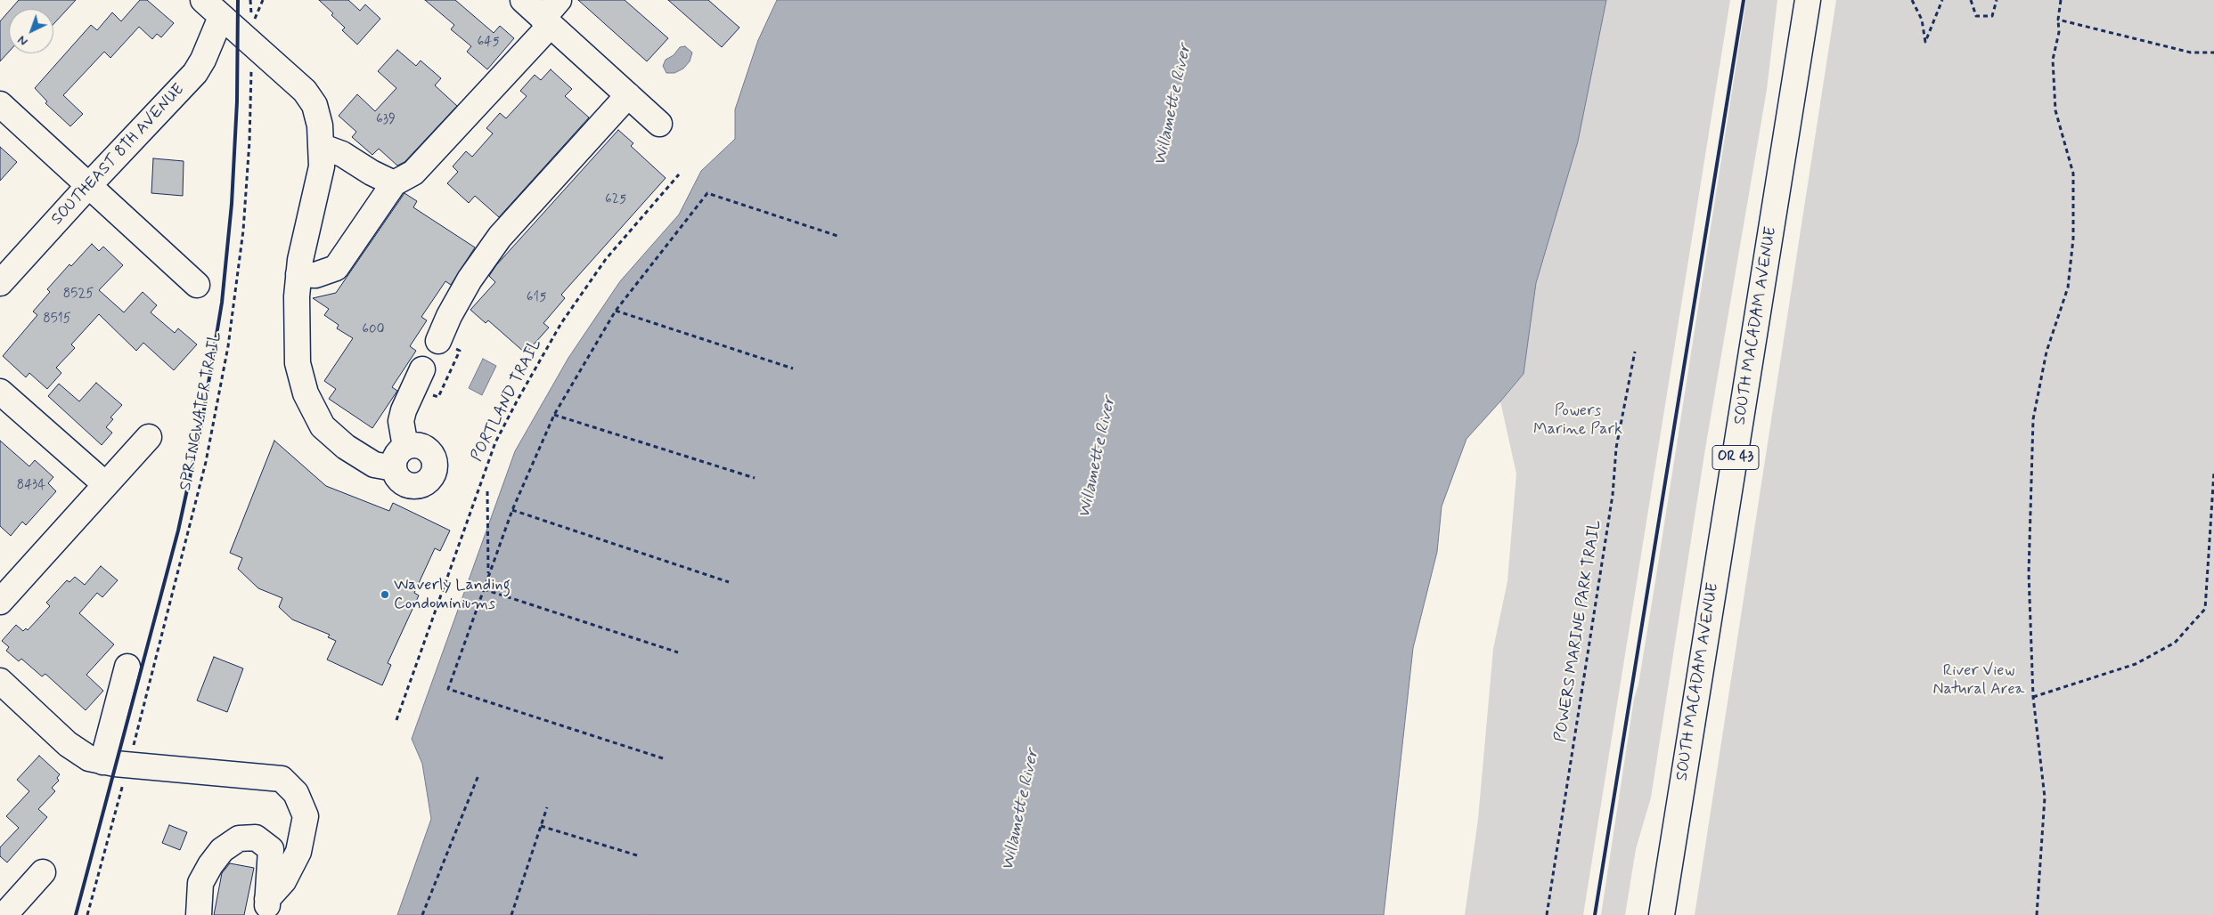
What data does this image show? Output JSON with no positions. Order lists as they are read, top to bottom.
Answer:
{
  "streets": {
    "street": ["SOUTHEAST 8TH AVENUE", "SOUTH MACADAM AVENUE", "OR 43"],
    "path": ["PORTLAND TRAIL", "SPRINGWATER TRAIL", "POWERS MARINE PARK TRAIL"]
  },
  "water": ["Willamette River"],
  "parks": ["Powers Marine Park", "River View Natural Area"],
  "places": ["Waverly Landing Condominiums"],
  "house_numbers": [
    "645",
    "639",
    "625",
    "8525",
    "615",
    "8515",
    "600",
    "8434"
  ],
  "north": "bottom left"
}
